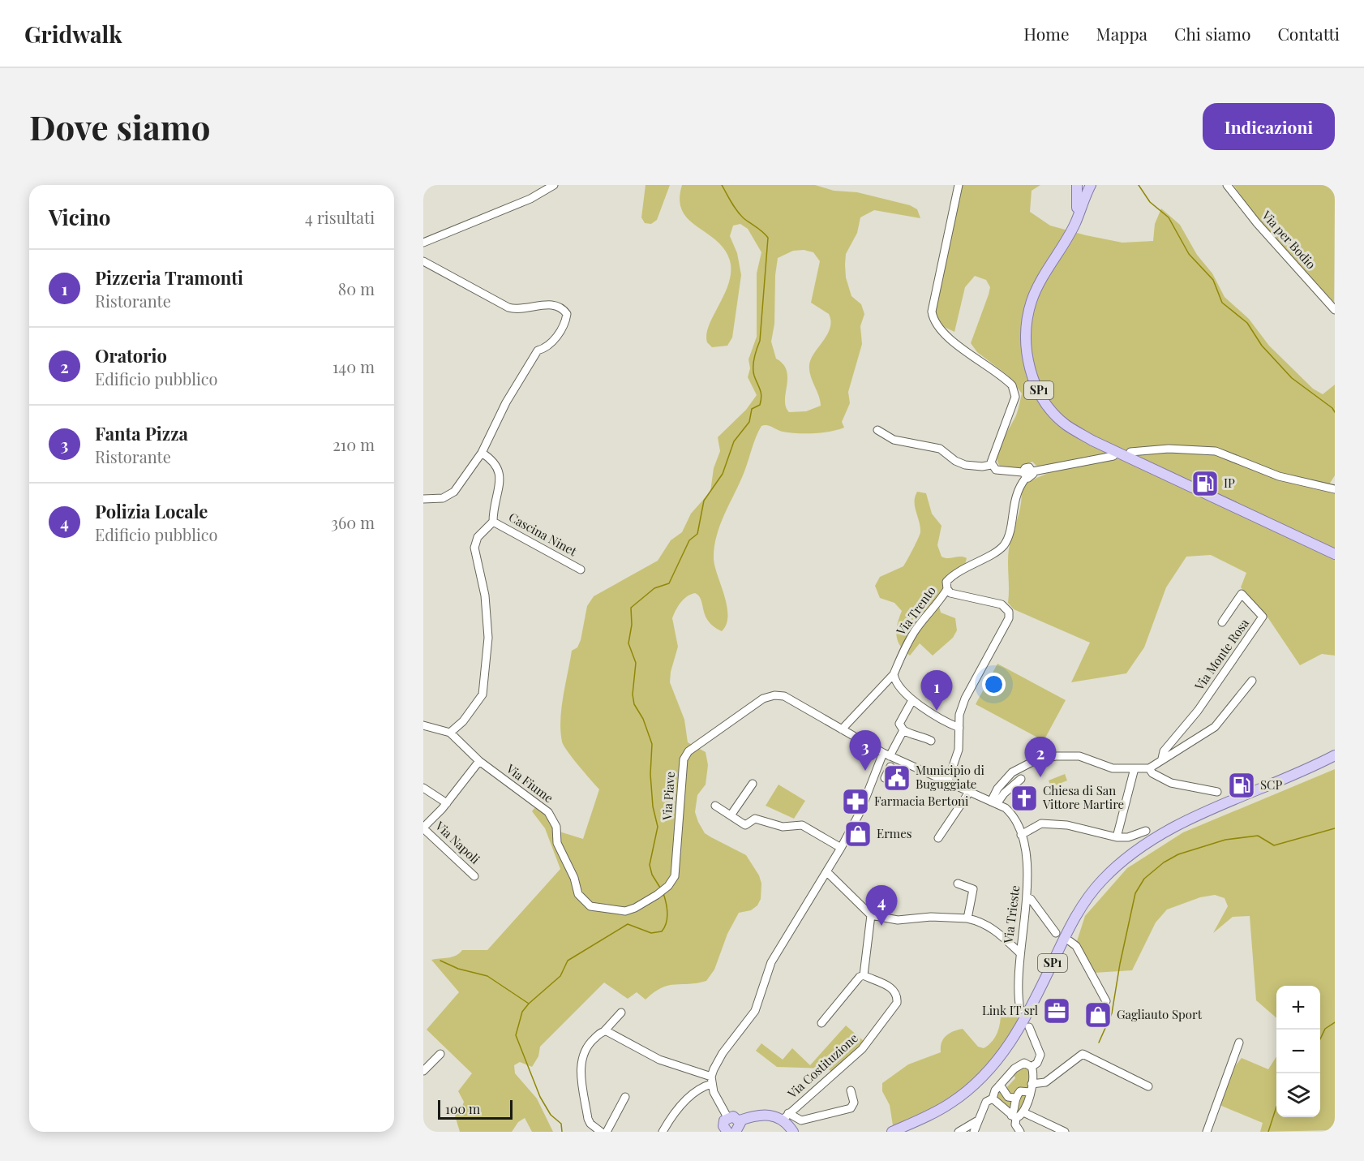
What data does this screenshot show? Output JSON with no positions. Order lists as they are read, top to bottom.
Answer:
{
  "streets": {
    "main road": ["SP1"],
    "street": [
      "Via per Bodio",
      "Cascina Ninet",
      "Via Trento",
      "Via Monte Rosa",
      "Via Fiume",
      "Via Piave",
      "Via Napoli",
      "Via Trieste",
      "Via Costituzione"
    ]
  },
  "crossings": [
    ["Via Trento", "Via Trieste"],
    ["Via Fiume", "Via Piave"],
    ["Via Piave", "Via Trieste"]
  ],
  "places": {
    "fuel station": ["IP", "SCP"],
    "public building": ["Municipio di Buguggiate"],
    "church": ["Chiesa di San Vittore Martire"],
    "pharmacy": ["Farmacia Bertoni"],
    "shop": ["Ermes", "Gagliauto Sport"],
    "office": ["Link IT srl"]
  },
  "scale_bar": "100 m",
  "page": {
    "header": "Gridwalk",
    "nav": [
      "Home",
      "Mappa",
      "Chi siamo",
      "Contatti"
    ],
    "buttons": "Indicazioni",
    "title": "Dove siamo",
    "heading": ["Vicino", "4 risultati"],
    "list": [
      {
        "mark": "1",
        "name": "Pizzeria Tramonti",
        "note": "Ristorante",
        "value": "80 m"
      },
      {
        "mark": "2",
        "name": "Oratorio",
        "note": "Edificio pubblico",
        "value": "140 m"
      },
      {
        "mark": "3",
        "name": "Fanta Pizza",
        "note": "Ristorante",
        "value": "210 m"
      },
      {
        "mark": "4",
        "name": "Polizia Locale",
        "note": "Edificio pubblico",
        "value": "360 m"
      }
    ],
    "pins": [
      "1",
      "3",
      "2",
      "4"
    ],
    "map_buttons": ["+", "−"],
    "scale": "100 m"
  }
}
